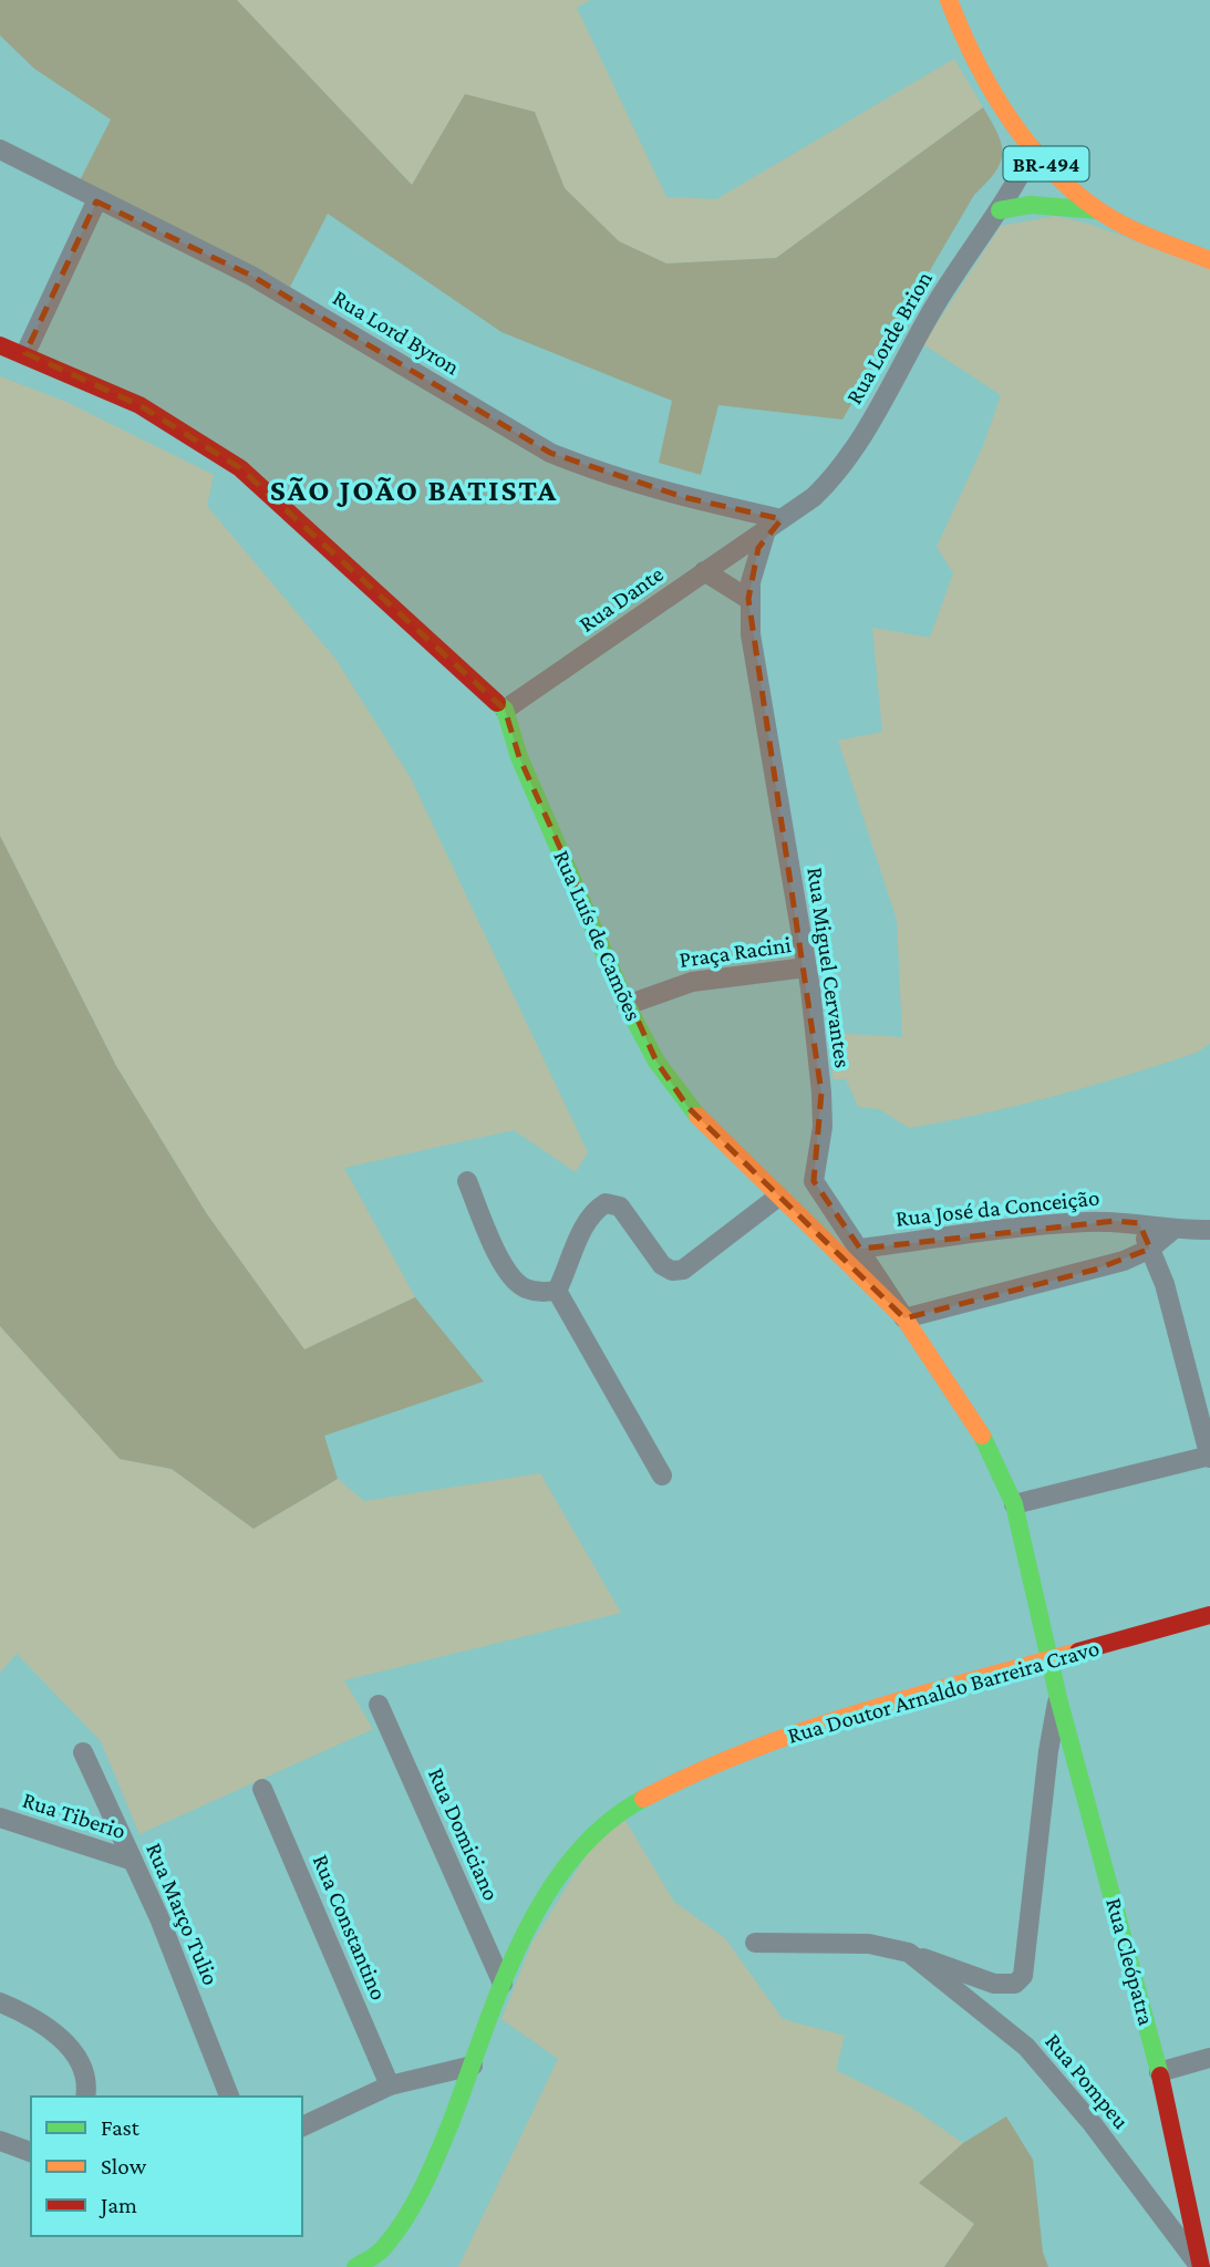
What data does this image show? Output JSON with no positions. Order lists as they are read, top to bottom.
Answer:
{
  "streets": {
    "main road": [
      "BR-494",
      "Rua Luís de Camões",
      "Rua Doutor Arnaldo Barreira Cravo",
      "Rua Cleópatra"
    ],
    "street": [
      "Rua Lord Byron",
      "Rua Lorde Brion",
      "Rua Dante",
      "Praça Racini",
      "Rua Miguel Cervantes",
      "Rua José da Conceição",
      "Rua Tiberio",
      "Rua Domiciano",
      "Rua Março Tulio",
      "Rua Constantino",
      "Rua Pompeu"
    ]
  },
  "crossings": [
    ["BR-494", "Rua Lorde Brion"],
    ["Rua Lord Byron", "Rua Lorde Brion"],
    ["Rua Lord Byron", "Rua Dante"],
    ["Rua Lord Byron", "Rua Miguel Cervantes"],
    ["Rua Lorde Brion", "Rua Dante"],
    ["Rua Lorde Brion", "Rua Miguel Cervantes"],
    ["Rua Dante", "Rua Luís de Camões"],
    ["Rua Dante", "Rua Miguel Cervantes"],
    ["Rua Luís de Camões", "Praça Racini"],
    ["Rua Luís de Camões", "Rua Miguel Cervantes"],
    ["Rua Luís de Camões", "Rua Doutor Arnaldo Barreira Cravo"],
    ["Rua Luís de Camões", "Rua Cleópatra"],
    ["Praça Racini", "Rua Miguel Cervantes"],
    ["Rua Miguel Cervantes", "Rua José da Conceição"],
    ["Rua Doutor Arnaldo Barreira Cravo", "Rua Domiciano"],
    ["Rua Doutor Arnaldo Barreira Cravo", "Rua Cleópatra"],
    ["Rua Tiberio", "Rua Março Tulio"],
    ["Rua Cleópatra", "Rua Pompeu"]
  ],
  "districts": ["SÃO JOÃO BATISTA"],
  "legend": ["Fast", "Slow", "Jam"]
}
